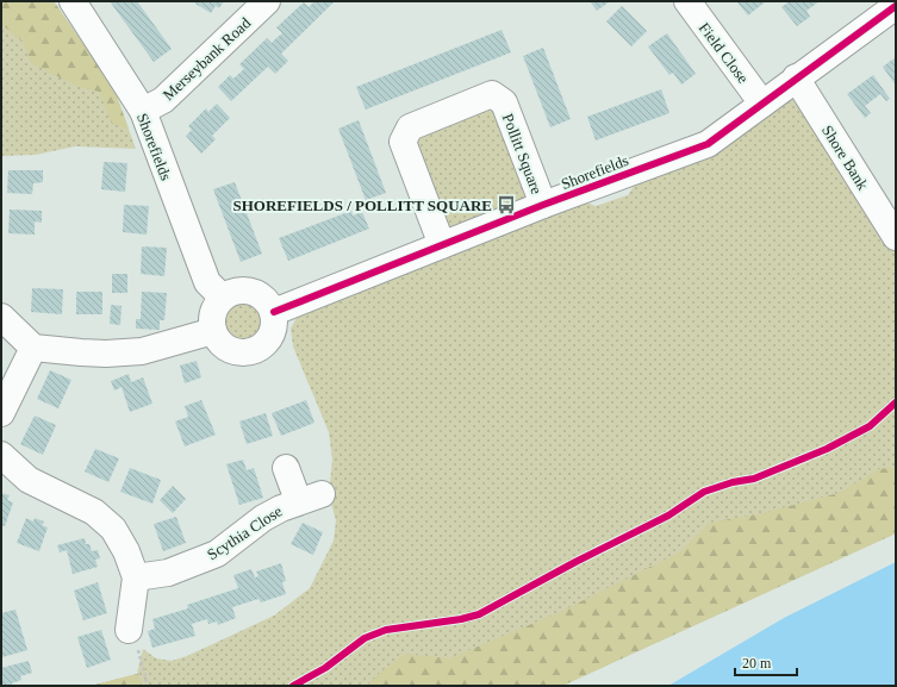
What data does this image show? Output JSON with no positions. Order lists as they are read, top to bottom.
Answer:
{
  "streets": {
    "street": [
      "Field Close",
      "Merseybank Road",
      "Shorefields",
      "Pollitt Square",
      "Shore Bank",
      "Scythia Close"
    ]
  },
  "crossings": [
    ["Field Close", "Shorefields"],
    ["Merseybank Road", "Shorefields"],
    ["Shorefields", "Pollitt Square"],
    ["Shorefields", "Shore Bank"]
  ],
  "places": {
    "bus stop": ["SHOREFIELDS / POLLITT SQUARE"]
  },
  "scale_bar": "20 m"
}
